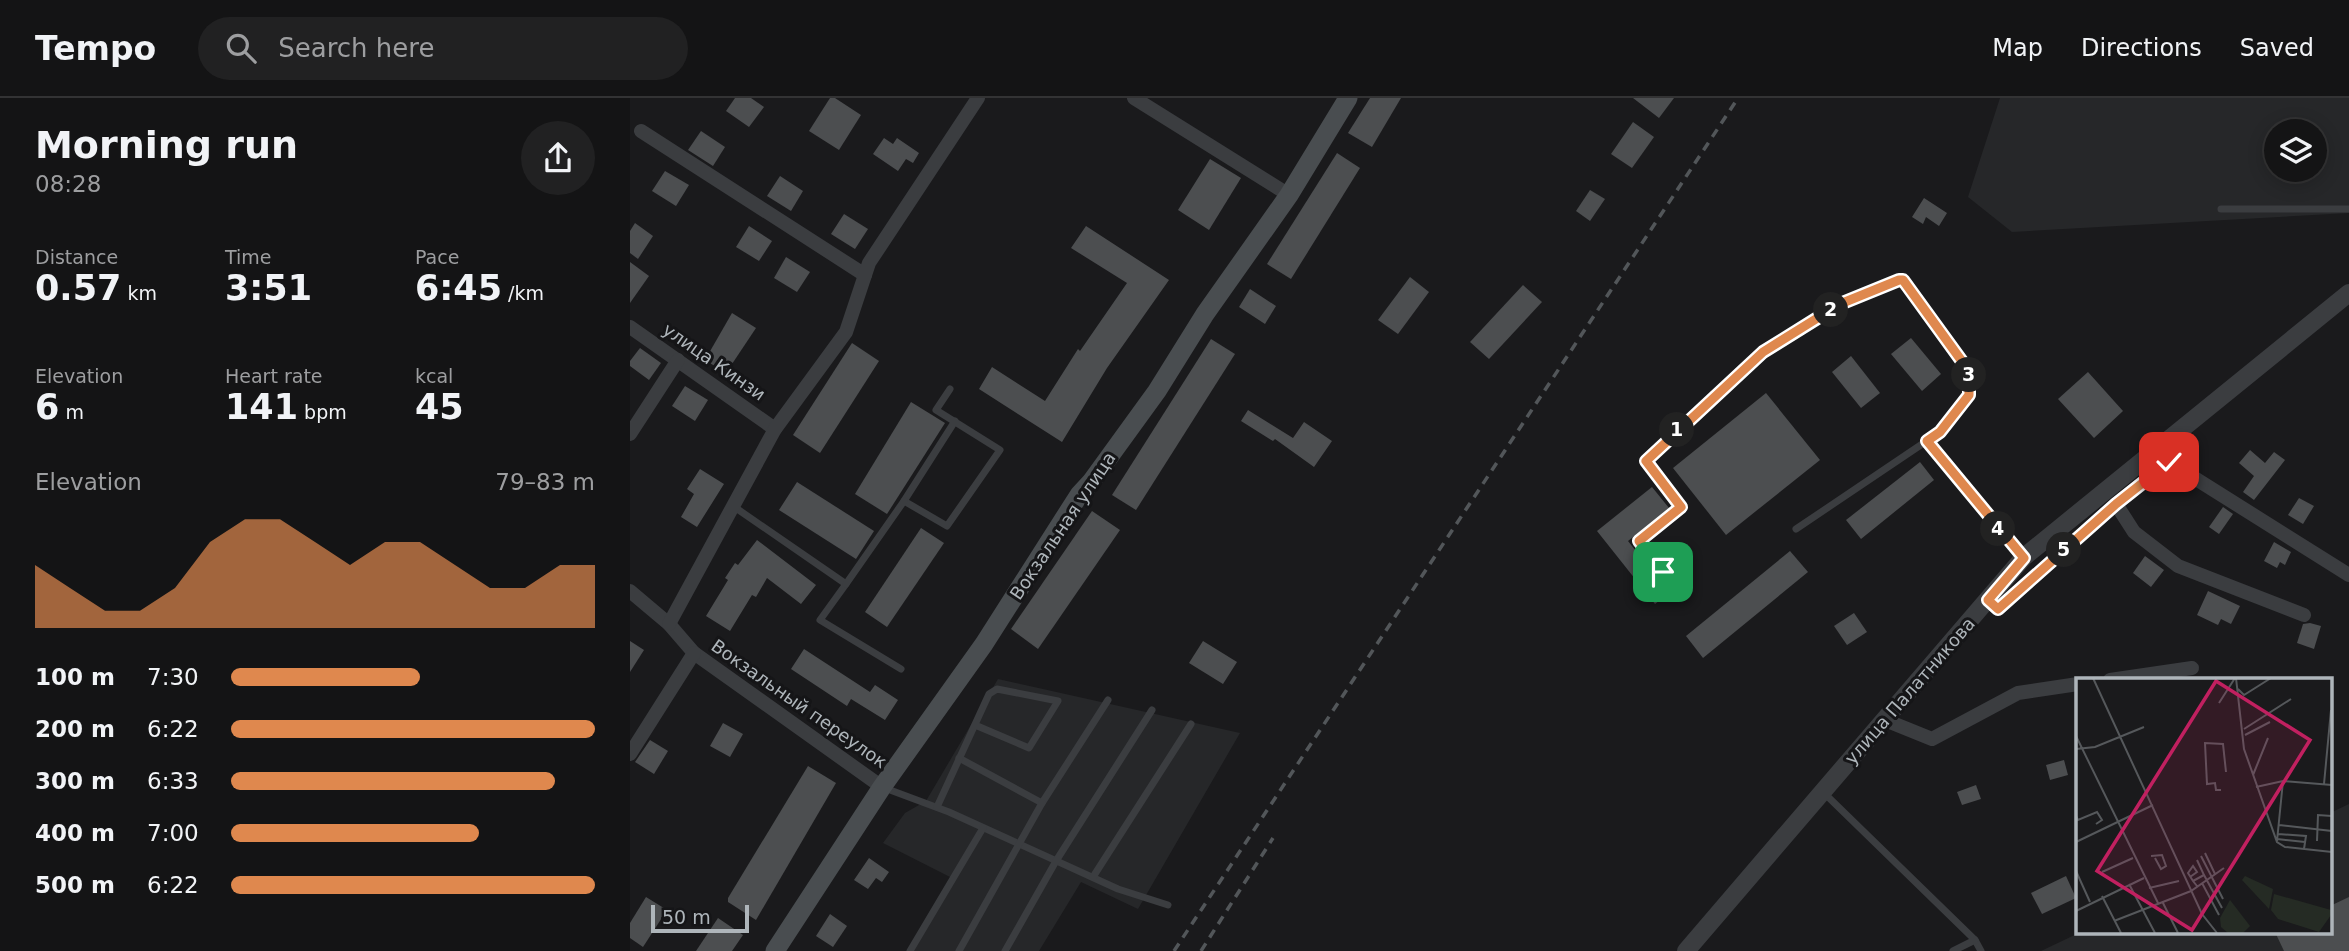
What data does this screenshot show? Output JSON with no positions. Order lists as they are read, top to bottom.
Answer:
{
  "streets": {
    "main road": ["Вокзальная улица"],
    "street": ["улица Кинзи", "улица Палатникова", "Вокзальный переулок"]
  },
  "crossings": [
    ["Вокзальная улица", "Вокзальный переулок"]
  ],
  "scale_bar": "50 m",
  "page": {
    "header": "Tempo",
    "search": "Search here",
    "nav": ["Map", "Directions", "Saved"],
    "heading": ["Morning run", "08:28"],
    "stats": [
      ["Distance", "0.57 km"],
      ["Time", "3:51"],
      ["Pace", "6:45 /km"],
      ["Elevation", "6 m"],
      ["Heart rate", "141 bpm"],
      ["kcal", "45"]
    ],
    "pins": [
      "2",
      "3",
      "1",
      "4",
      "5"
    ],
    "chart": ["Elevation", "79–83 m"],
    "list": [
      {
        "name": "100 m",
        "note": "7:30"
      },
      {
        "name": "200 m",
        "note": "6:22"
      },
      {
        "name": "300 m",
        "note": "6:33"
      },
      {
        "name": "400 m",
        "note": "7:00"
      },
      {
        "name": "500 m",
        "note": "6:22"
      }
    ],
    "scale": "50 m"
  }
}
